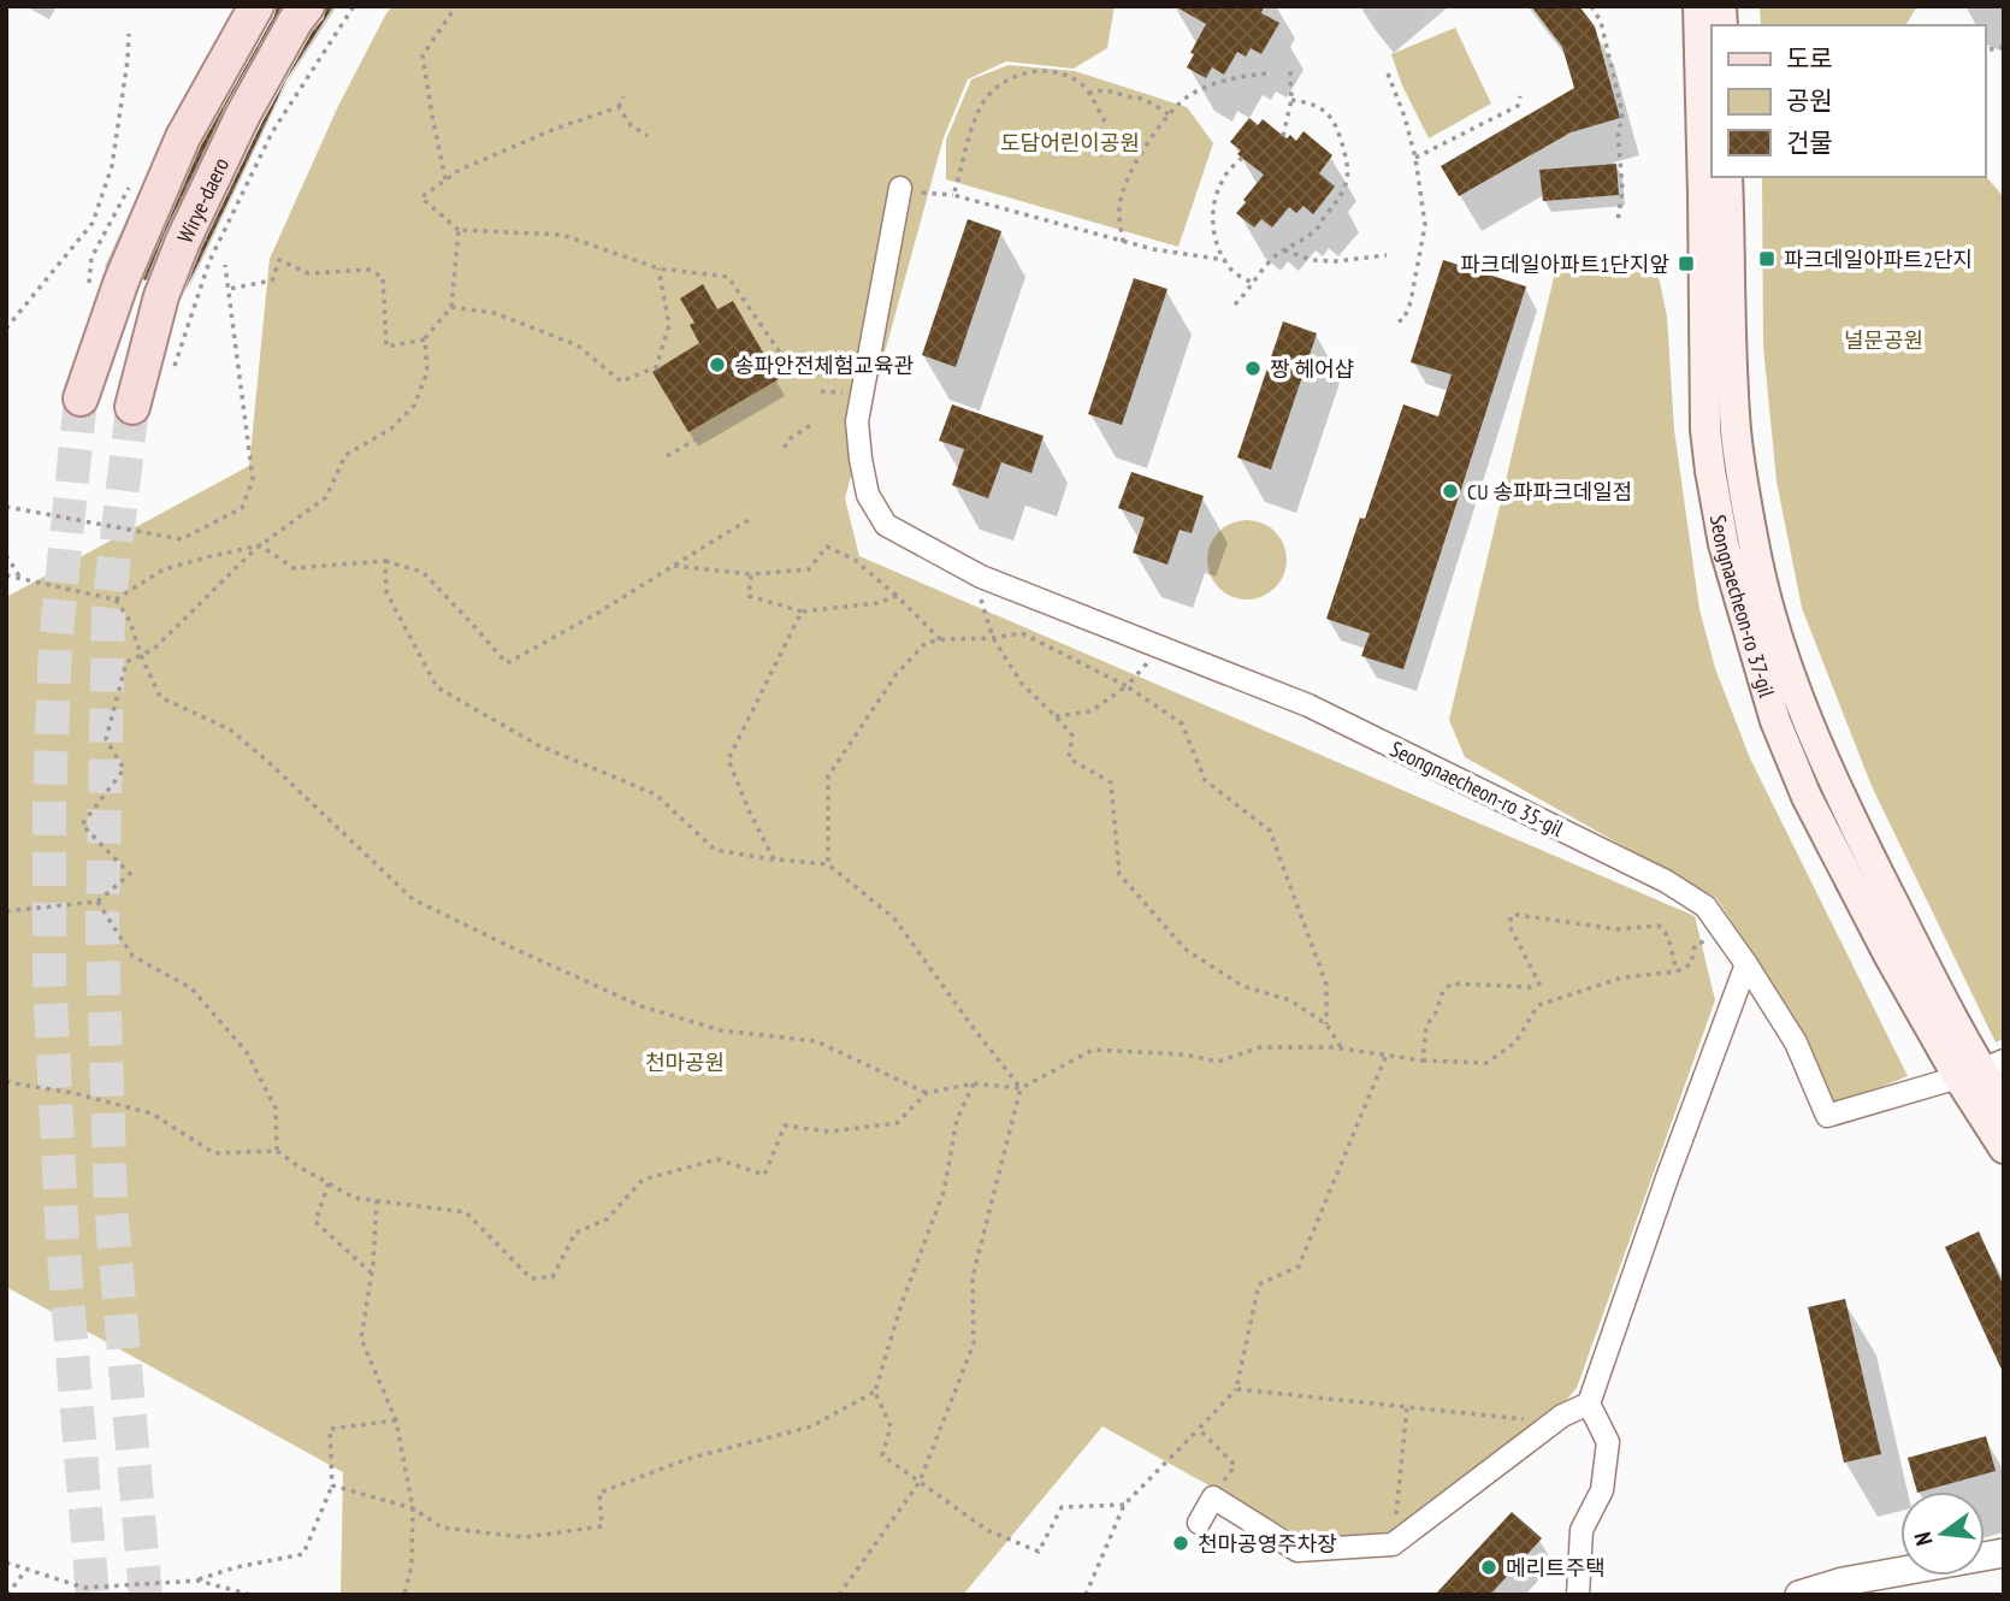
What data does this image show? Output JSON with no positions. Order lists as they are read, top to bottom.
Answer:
{
  "streets": {
    "main road": ["Wirye-daero", "Seongnaecheon-ro 37-gil"],
    "street": ["Seongnaecheon-ro 35-gil"]
  },
  "crossings": [
    ["Seongnaecheon-ro 37-gil", "Seongnaecheon-ro 35-gil"]
  ],
  "parks": ["도담어린이공원", "널문공원", "천마공원"],
  "places": {
    "transit": ["파크데일아파트2단지", "파크데일아파트1단지앞"],
    "other": [
      "송파안전체험교육관",
      "짱 헤어샵",
      "CU 송파파크데일점",
      "천마공영주차장",
      "메리트주택"
    ]
  },
  "legend": ["도로", "공원", "건물"],
  "north": "left"
}
